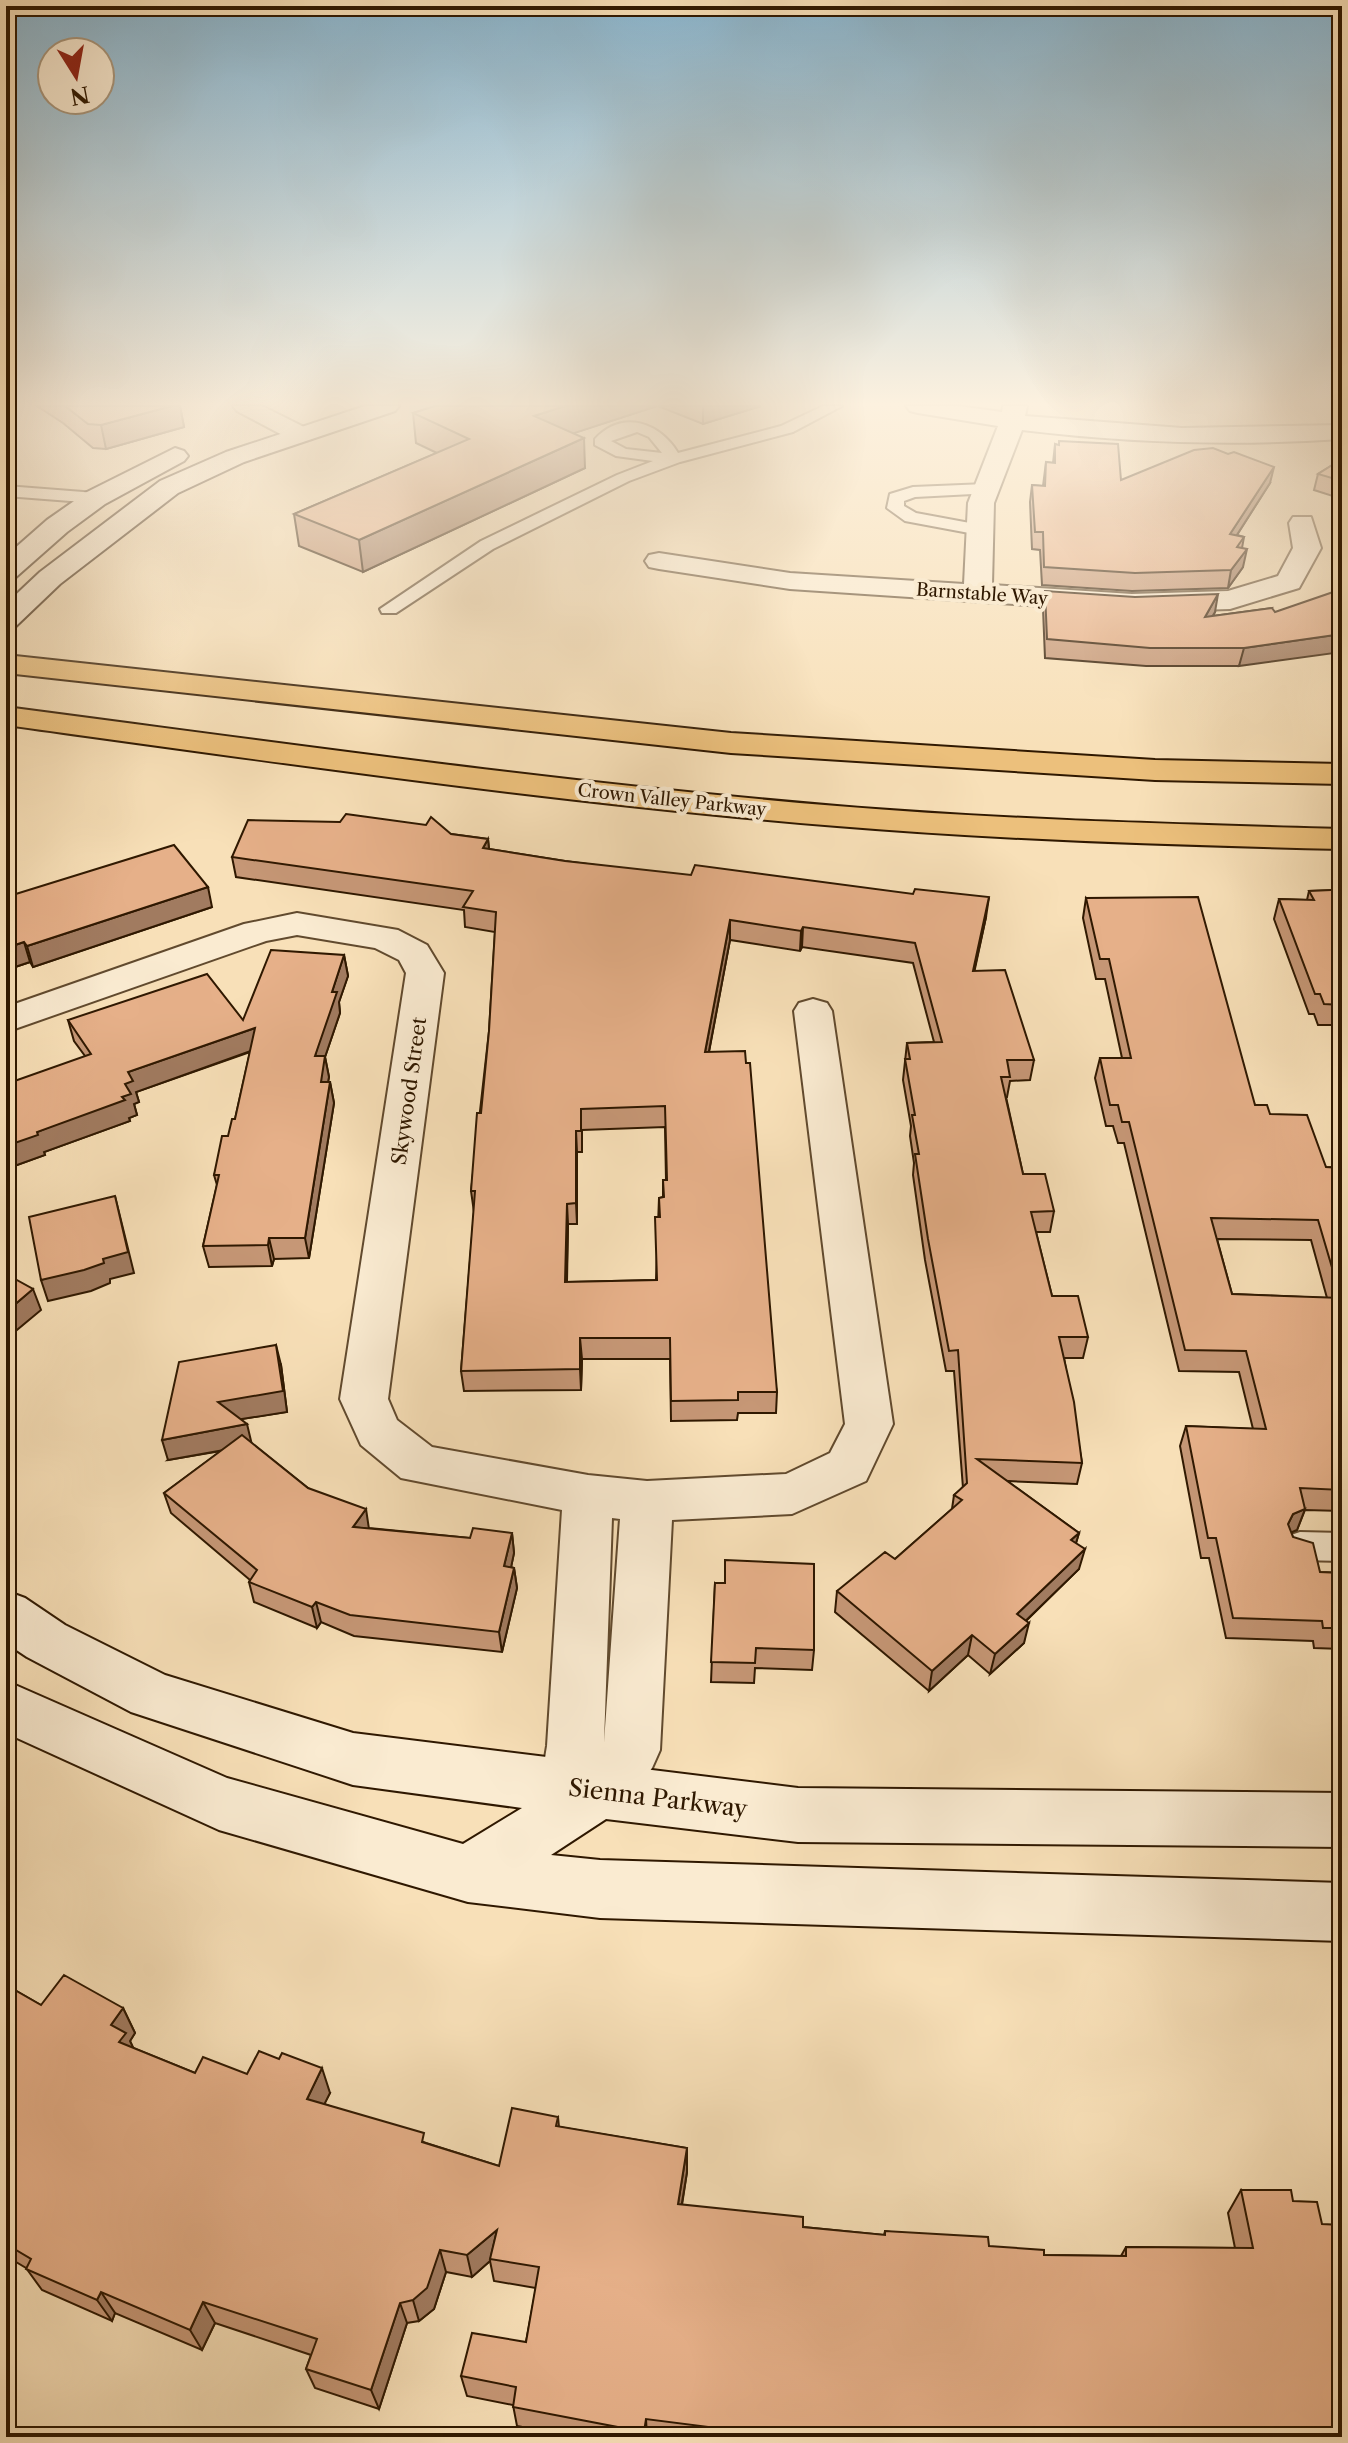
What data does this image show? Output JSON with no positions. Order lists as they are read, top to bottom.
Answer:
{
  "streets": {
    "main road": ["Crown Valley Parkway"],
    "street": ["Barnstable Way", "Skywood Street", "Sienna Parkway"]
  },
  "north": "bottom"
}
